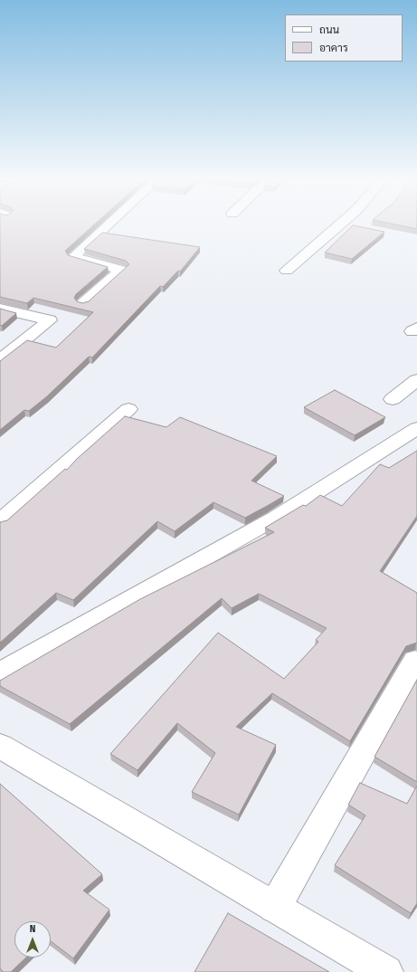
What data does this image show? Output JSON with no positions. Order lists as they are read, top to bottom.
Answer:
{
  "legend": ["ถนน", "อาคาร"],
  "north": "top"
}
